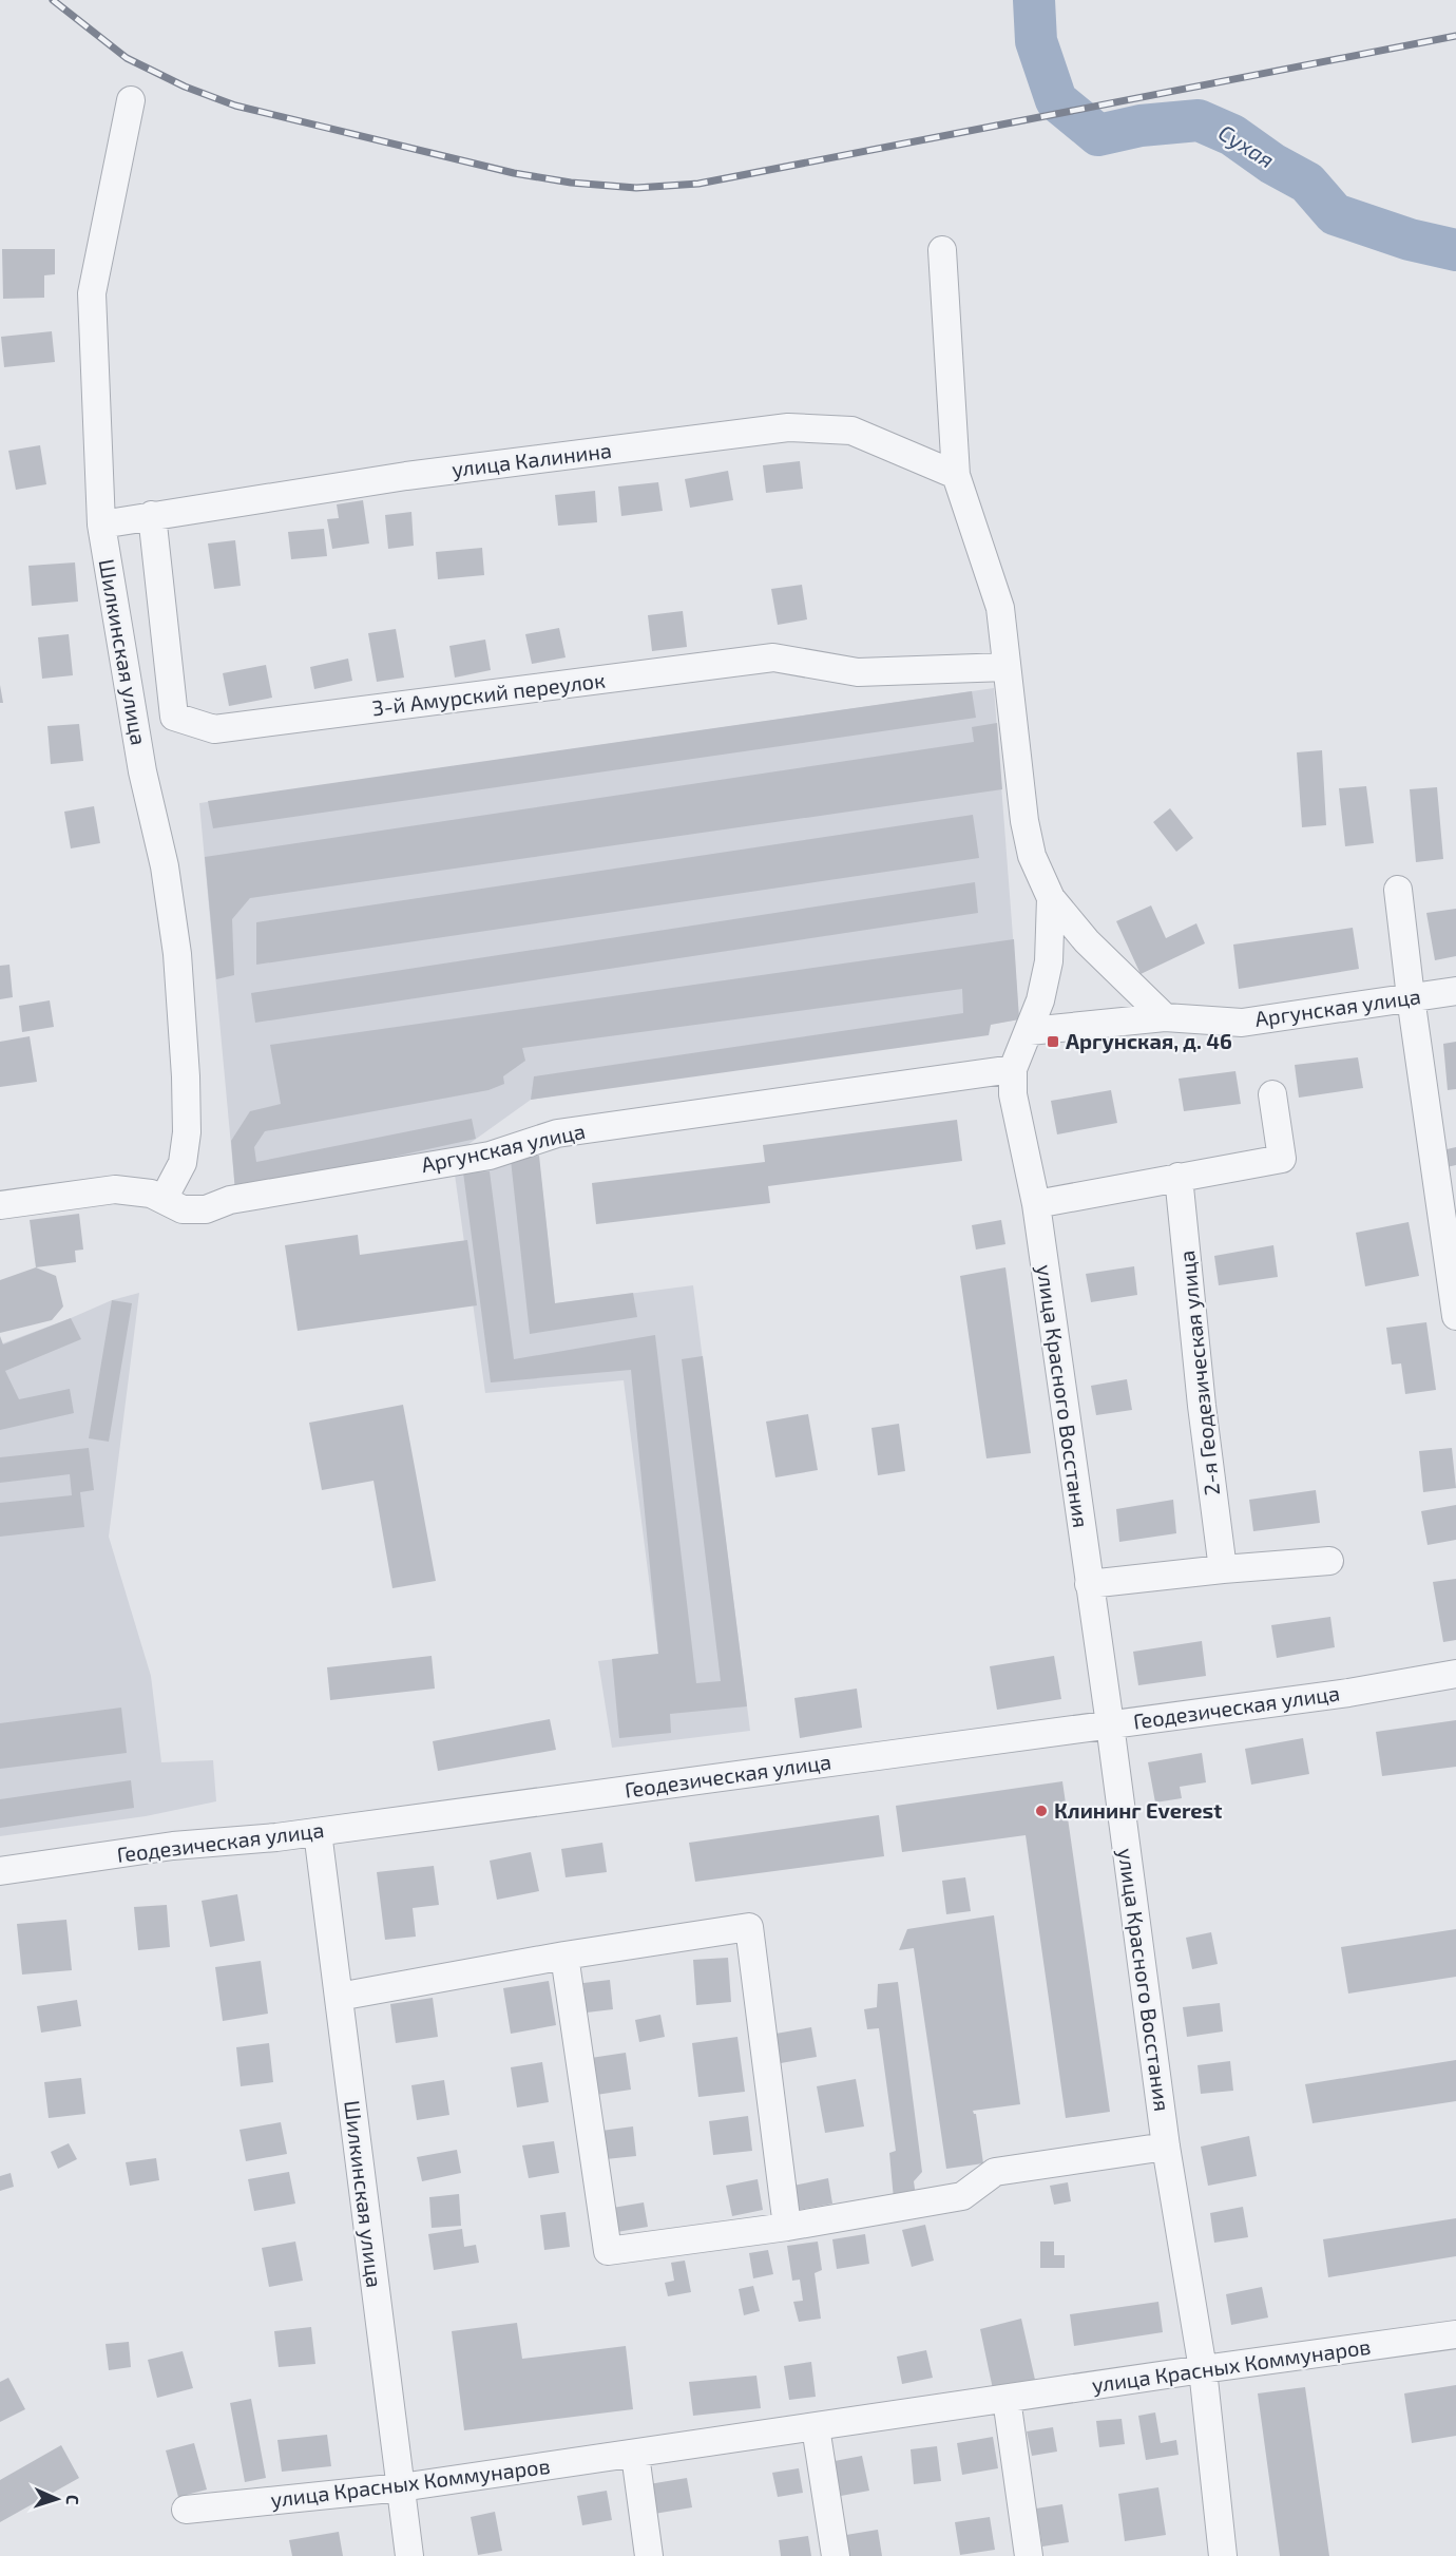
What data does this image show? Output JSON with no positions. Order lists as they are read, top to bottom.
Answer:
{
  "streets": {
    "street": [
      "улица Калинина",
      "Шилкинская улица",
      "3-й Амурский переулок",
      "Аргунская улица",
      "2-я Геодезическая улица",
      "улица Красного Восстания",
      "Геодезическая улица",
      "улица Красных Коммунаров"
    ]
  },
  "crossings": [
    ["улица Калинина", "Шилкинская улица"],
    ["улица Калинина", "3-й Амурский переулок"],
    ["улица Калинина", "улица Красного Восстания"],
    ["Шилкинская улица", "Аргунская улица"],
    ["Шилкинская улица", "Геодезическая улица"],
    ["Шилкинская улица", "улица Красных Коммунаров"],
    ["3-й Амурский переулок", "улица Красного Восстания"],
    ["Аргунская улица", "улица Красного Восстания"],
    ["улица Красного Восстания", "Геодезическая улица"],
    ["улица Красного Восстания", "улица Красных Коммунаров"]
  ],
  "water": ["Сухая"],
  "places": {
    "transit": ["Аргунская, д. 46"],
    "other": ["Клининг Everest"]
  },
  "north": "right"
}
